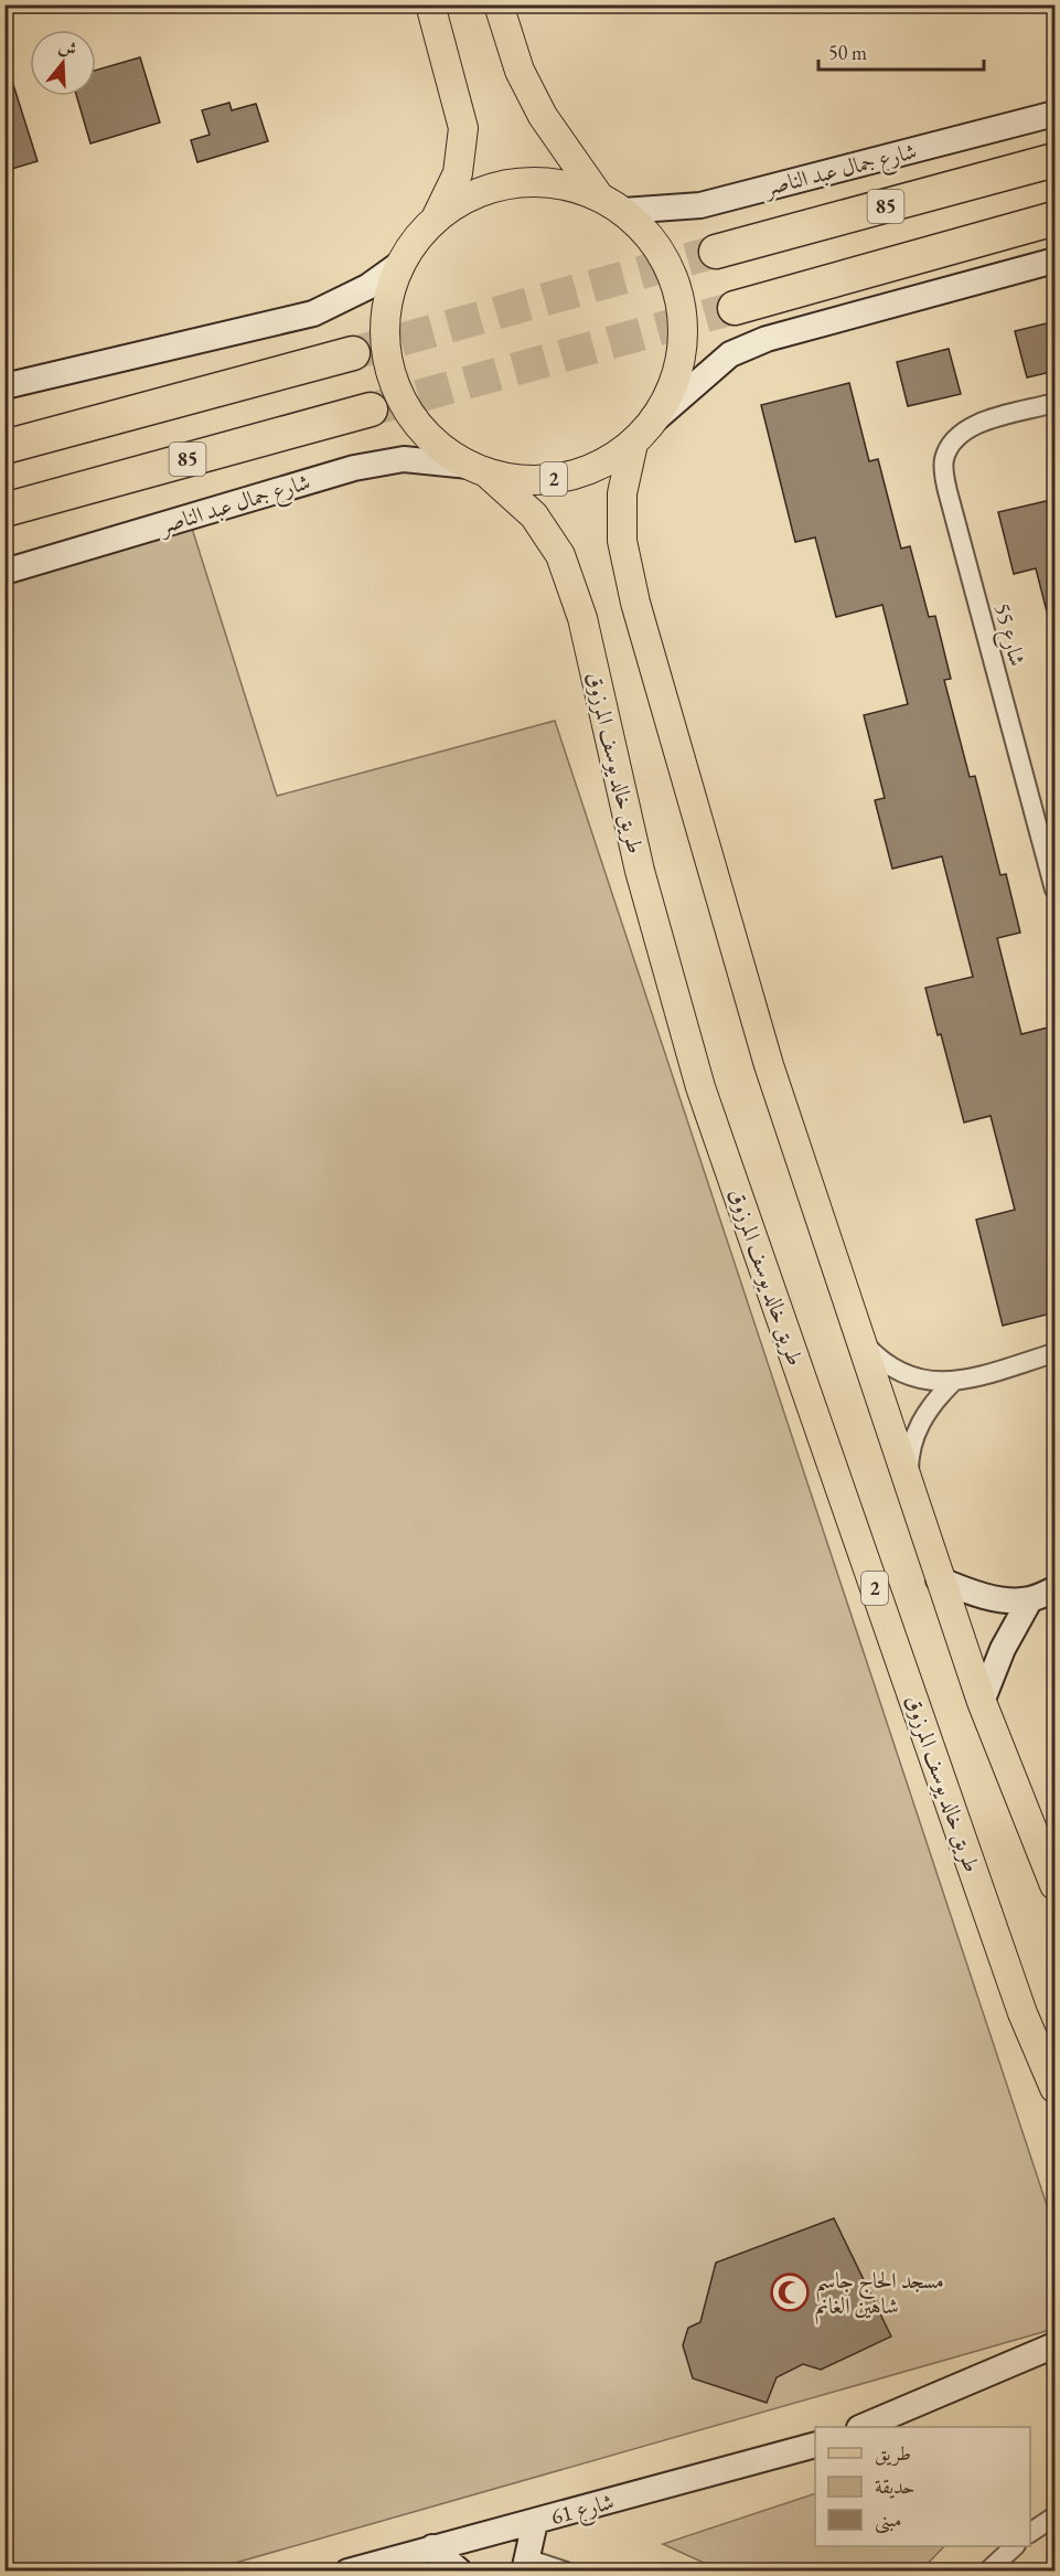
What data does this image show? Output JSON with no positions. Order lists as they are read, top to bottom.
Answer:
{
  "streets": {
    "highway": ["85"],
    "main road": [
      "شارع جمال عبد الناصر",
      "2",
      "طريق خالد يوسف المرزوق",
      "شارع 61"
    ],
    "street": ["شارع 55"]
  },
  "crossings": [
    ["شارع جمال عبد الناصر", "2"],
    ["شارع جمال عبد الناصر", "طريق خالد يوسف المرزوق"],
    ["2", "طريق خالد يوسف المرزوق"]
  ],
  "places": {
    "mosque": ["مسجد الحاج جاسم شاهين الغانم"]
  },
  "legend": ["طريق", "حديقة", "مبنى"],
  "scale_bar": "50 m",
  "north": "top"
}
